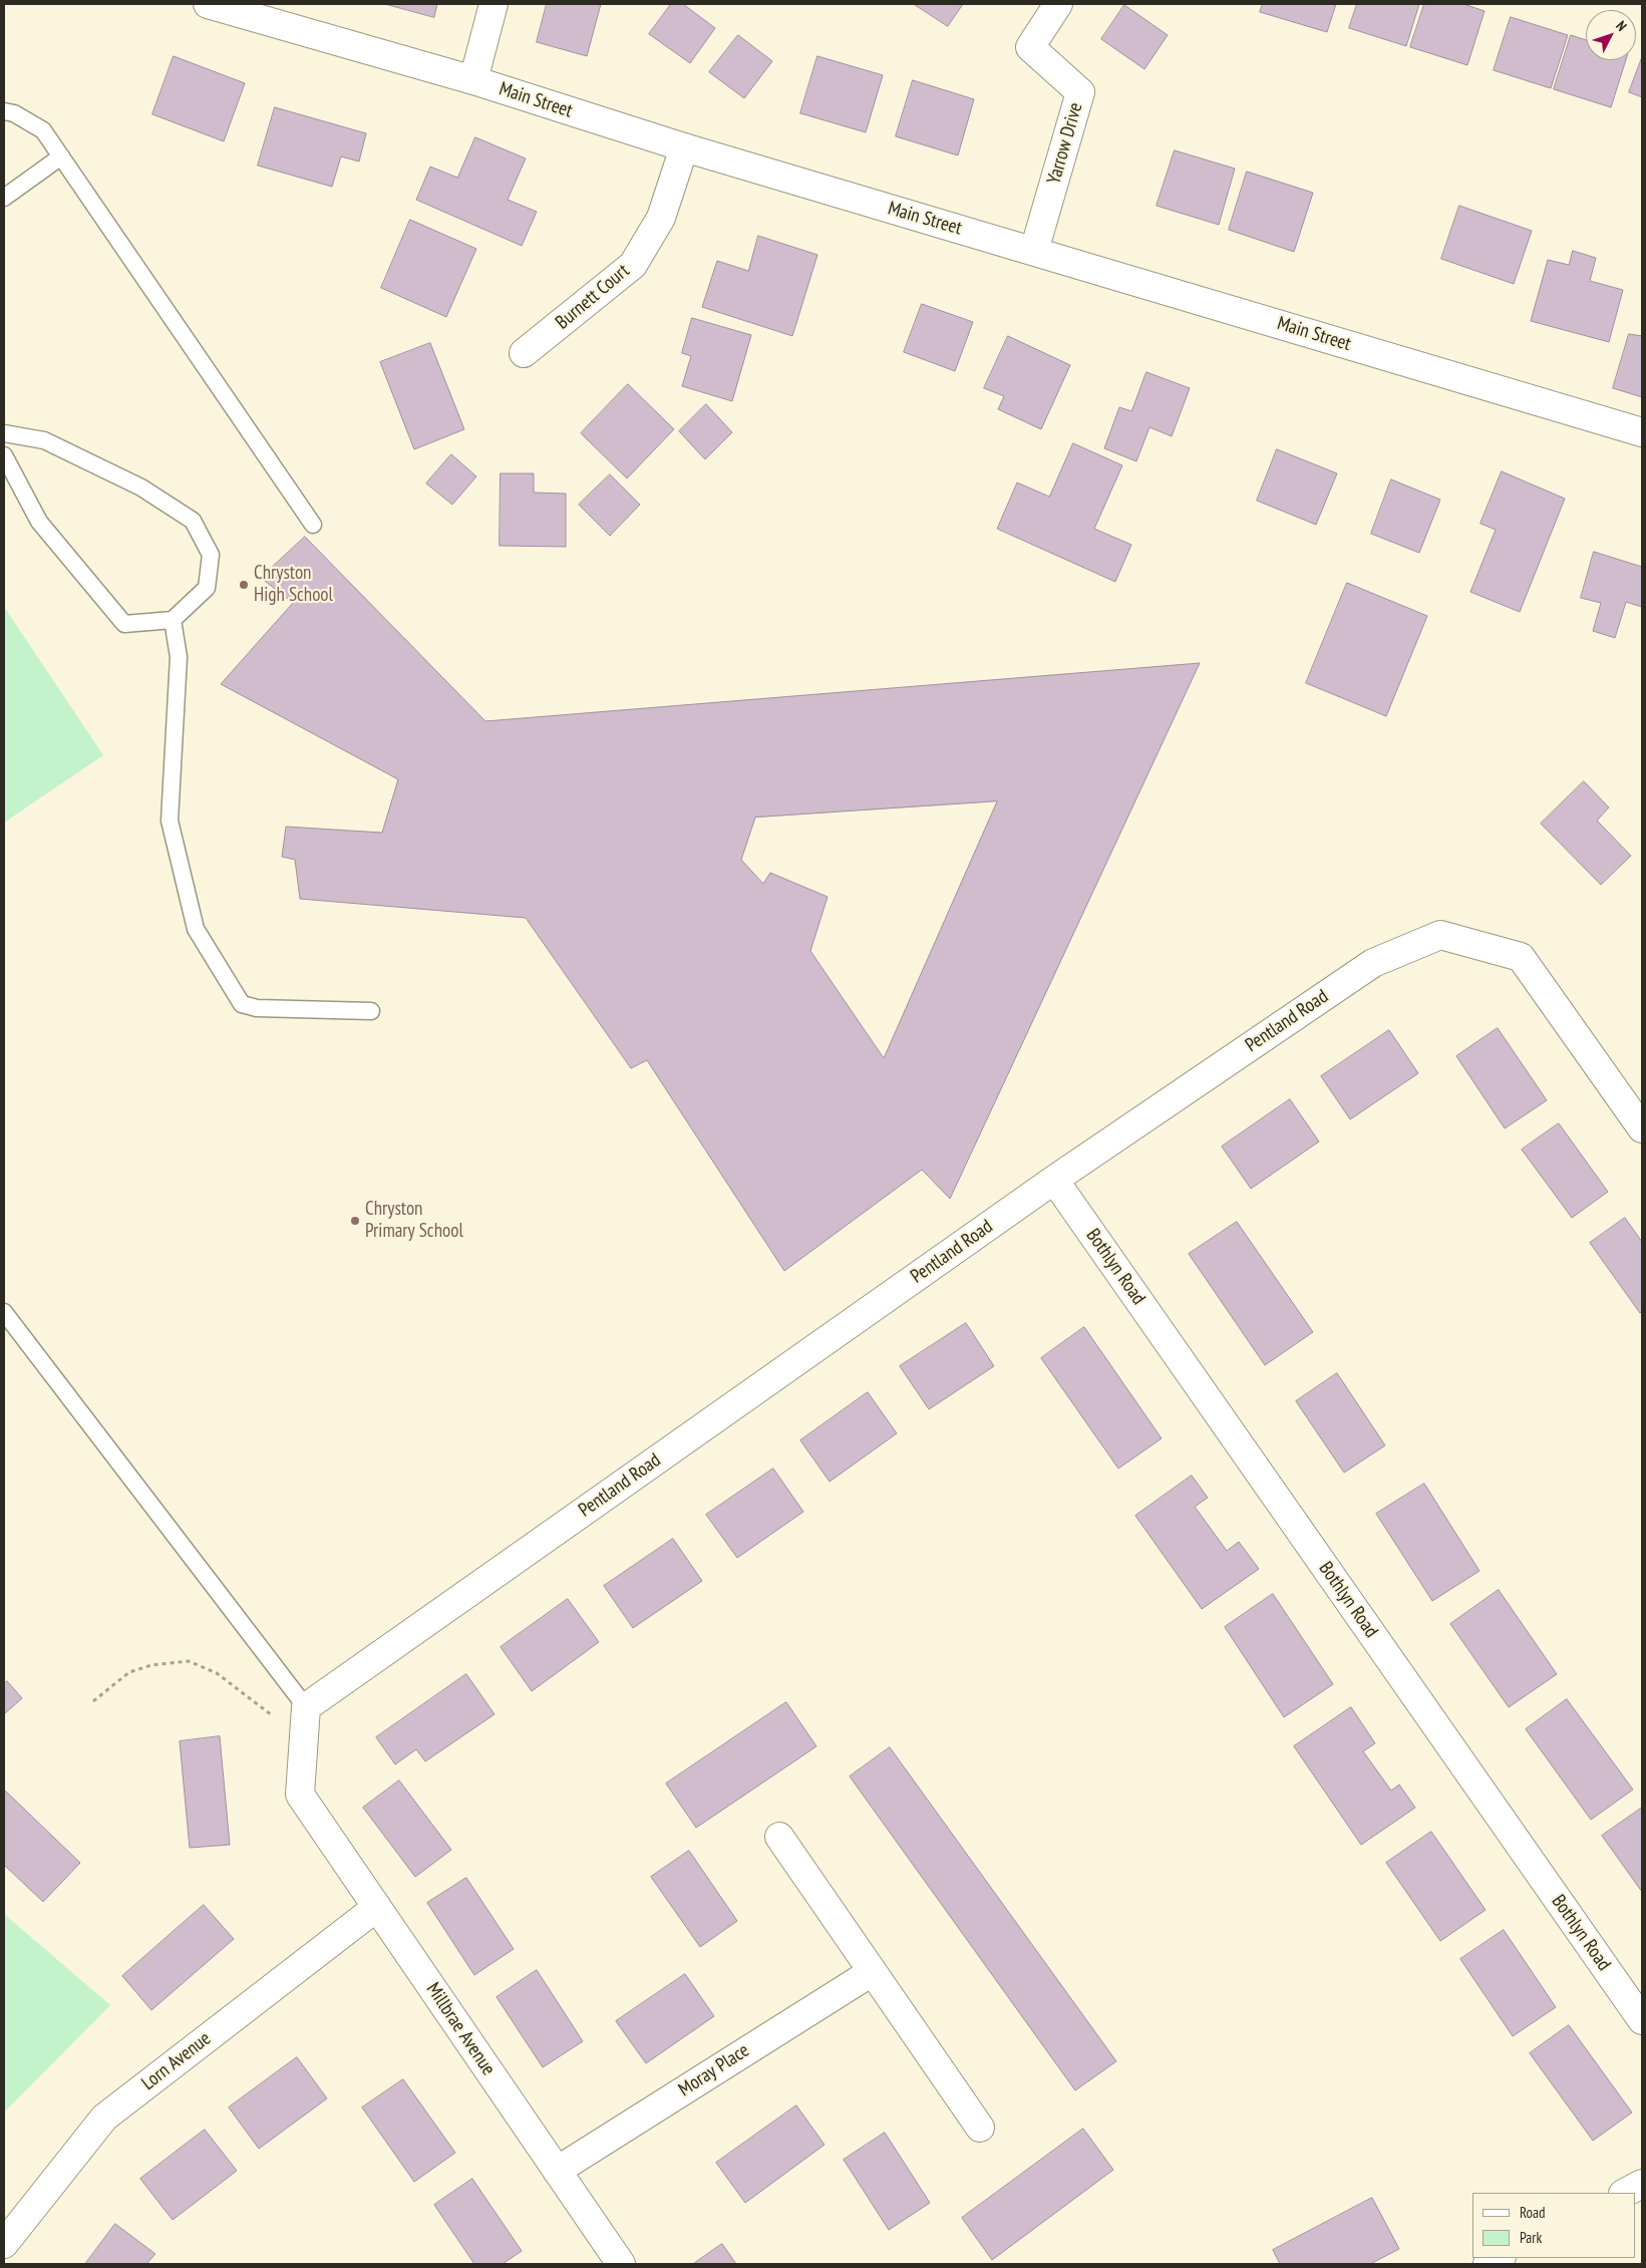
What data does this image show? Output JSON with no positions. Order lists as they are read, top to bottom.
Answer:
{
  "streets": {
    "street": [
      "Main Street",
      "Yarrow Drive",
      "Burnett Court",
      "Pentland Road",
      "Bothlyn Road",
      "Millbrae Avenue",
      "Lorn Avenue",
      "Moray Place"
    ]
  },
  "crossings": [
    ["Main Street", "Yarrow Drive"],
    ["Main Street", "Burnett Court"],
    ["Pentland Road", "Bothlyn Road"],
    ["Millbrae Avenue", "Lorn Avenue"],
    ["Millbrae Avenue", "Moray Place"]
  ],
  "places": ["Chryston High School", "Chryston Primary School"],
  "legend": ["Road", "Park"],
  "north": "top right"
}
